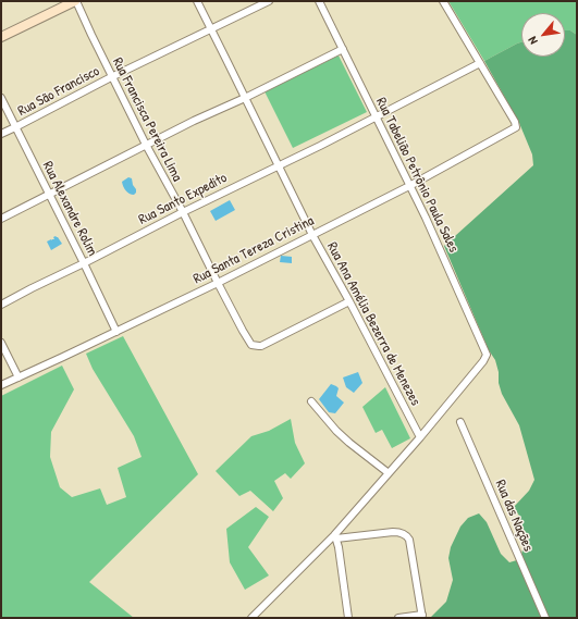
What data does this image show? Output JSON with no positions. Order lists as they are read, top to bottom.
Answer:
{
  "streets": {
    "street": [
      "Rua São Francisco",
      "Rua Francisca Pereira Lima",
      "Rua Tabelião Petrônio Paula Sales",
      "Rua Santo Expedito",
      "Rua Alexandre Rolim",
      "Rua Santa Tereza Cristina",
      "Rua Ana Amélia Bezerra de Menezes",
      "Rua das Nações"
    ]
  },
  "crossings": [
    ["Rua São Francisco", "Rua Francisca Pereira Lima"],
    ["Rua São Francisco", "Rua Alexandre Rolim"],
    ["Rua São Francisco", "Rua Ana Amélia Bezerra de Menezes"],
    ["Rua Francisca Pereira Lima", "Rua Santo Expedito"],
    ["Rua Francisca Pereira Lima", "Rua Santa Tereza Cristina"],
    ["Rua Francisca Pereira Lima", "Rua Ana Amélia Bezerra de Menezes"],
    ["Rua Tabelião Petrônio Paula Sales", "Rua Santo Expedito"],
    ["Rua Tabelião Petrônio Paula Sales", "Rua Santa Tereza Cristina"],
    ["Rua Tabelião Petrônio Paula Sales", "Rua Ana Amélia Bezerra de Menezes"],
    ["Rua Santo Expedito", "Rua Alexandre Rolim"],
    ["Rua Santo Expedito", "Rua Santa Tereza Cristina"],
    ["Rua Santo Expedito", "Rua Ana Amélia Bezerra de Menezes"],
    ["Rua Alexandre Rolim", "Rua Santa Tereza Cristina"],
    ["Rua Santa Tereza Cristina", "Rua Ana Amélia Bezerra de Menezes"]
  ],
  "north": "bottom left"
}
